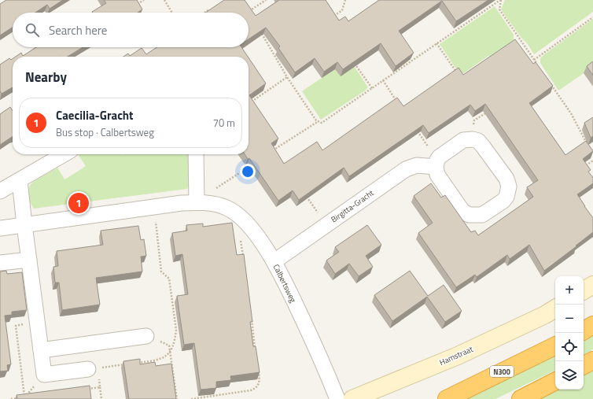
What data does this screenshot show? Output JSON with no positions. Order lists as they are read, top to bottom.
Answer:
{
  "streets": {
    "highway": ["N300"],
    "street": ["Birgitta-Gracht", "Calbertsweg", "Hamstraat"]
  },
  "crossings": [
    ["Birgitta-Gracht", "Calbertsweg"]
  ],
  "page": {
    "search": "Search here",
    "heading": "Nearby",
    "list": [
      {
        "mark": "1",
        "name": "Caecilia-Gracht",
        "note": "Bus stop · Calbertsweg",
        "value": "70 m"
      }
    ],
    "pins": "1",
    "map_buttons": ["+", "−"]
  }
}
